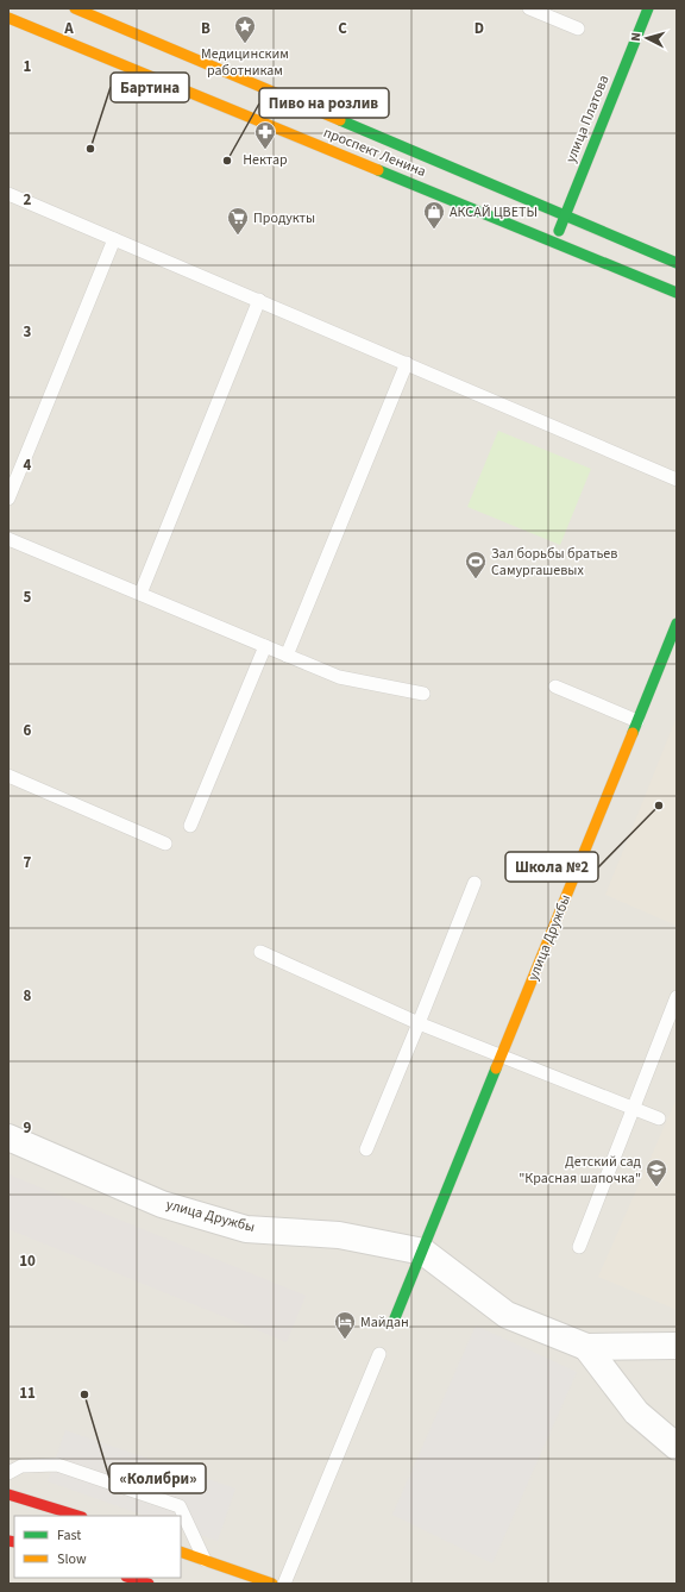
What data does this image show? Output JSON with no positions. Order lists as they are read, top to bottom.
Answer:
{
  "streets": {
    "main road": ["улица Платова", "проспект Ленина", "улица Дружбы"]
  },
  "crossings": [
    ["улица Платова", "проспект Ленина"]
  ],
  "places": {
    "place": ["Медицинским работникам"],
    "other": [
      "Бартина",
      "Пиво на розлив",
      "Школа №2",
      "«Колибри»"
    ],
    "pharmacy": ["Нектар"],
    "shop": ["АКСАЙ ЦВЕТЫ"],
    "supermarket": ["Продукты"],
    "sports": ["Зал борьбы братьев Самургашевых"],
    "school or university": ["Детский сад \"Красная шапочка\""],
    "hotel": ["Майдан"]
  },
  "legend": ["Fast", "Slow"],
  "north": "left",
  "grid": {
    "columns": [
      "A",
      "B",
      "C",
      "D"
    ],
    "rows": [
      "1",
      "2",
      "3",
      "4",
      "5",
      "6",
      "7",
      "8",
      "9",
      "10",
      "11"
    ]
  }
}
